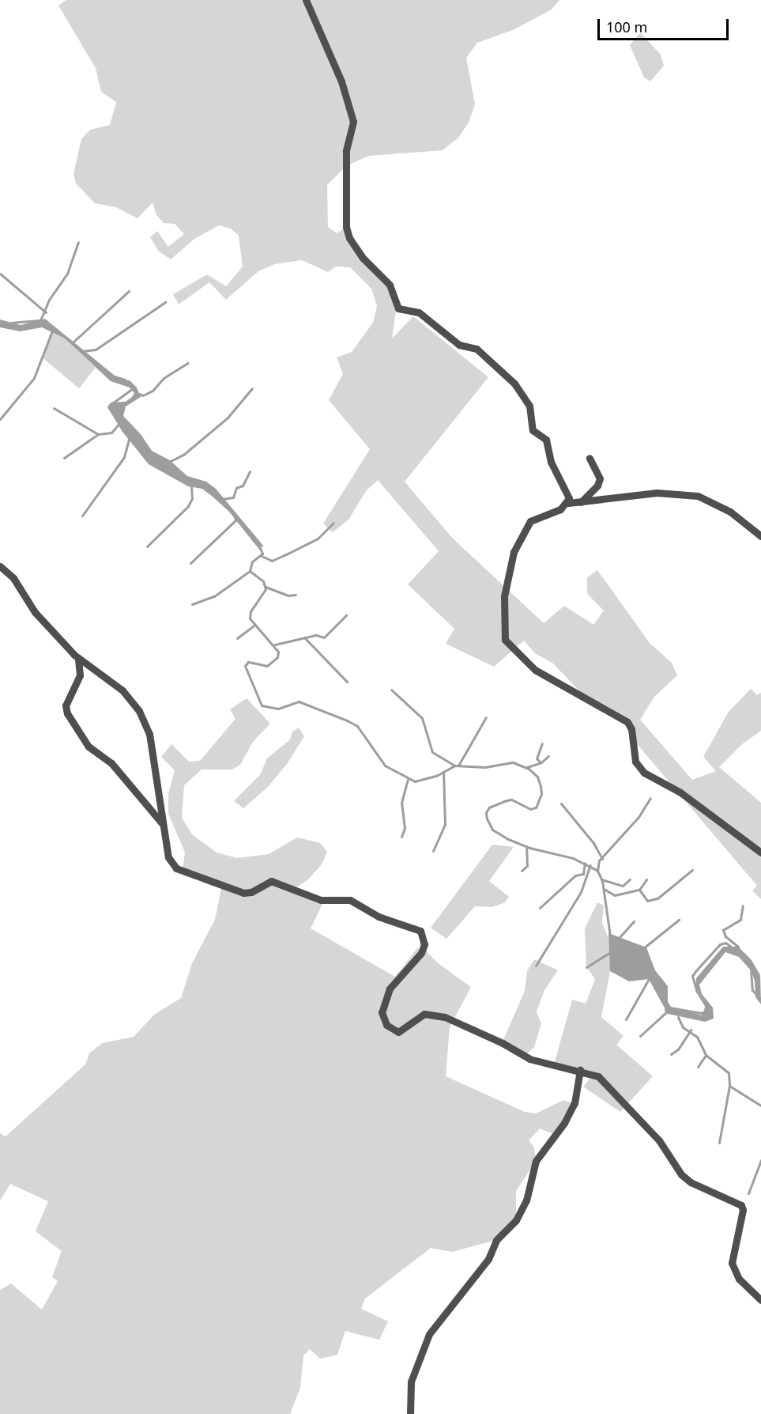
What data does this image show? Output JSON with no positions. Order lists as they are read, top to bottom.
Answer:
{
  "scale_bar": "100 m"
}
